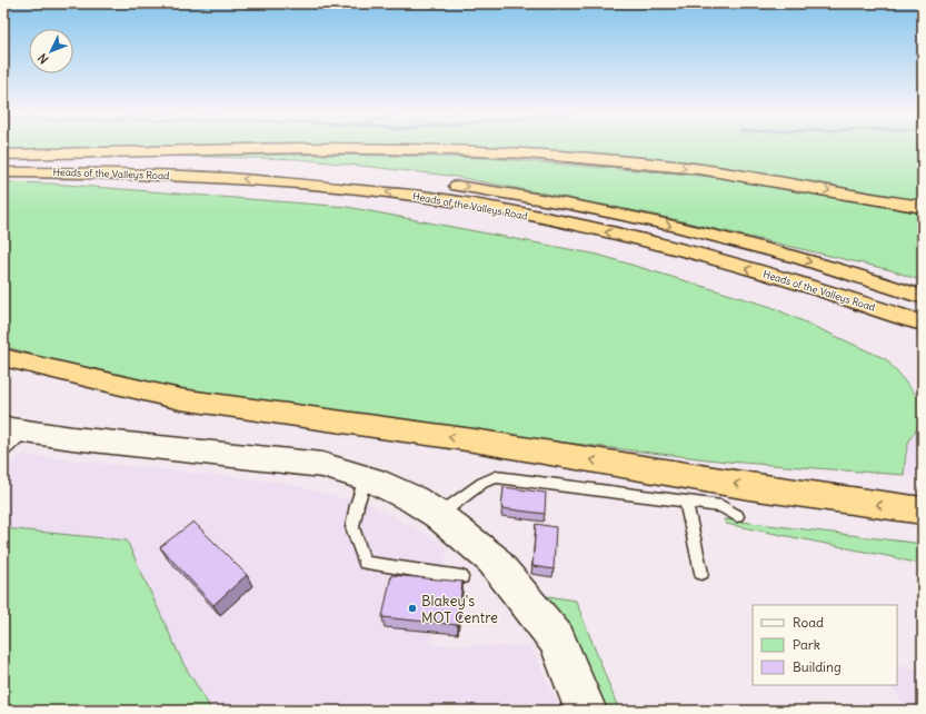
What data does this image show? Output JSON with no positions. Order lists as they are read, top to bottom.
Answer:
{
  "streets": {
    "highway": ["Heads of the Valleys Road"]
  },
  "places": ["Blakey's MOT Centre"],
  "legend": ["Road", "Park", "Building"],
  "north": "bottom left"
}
